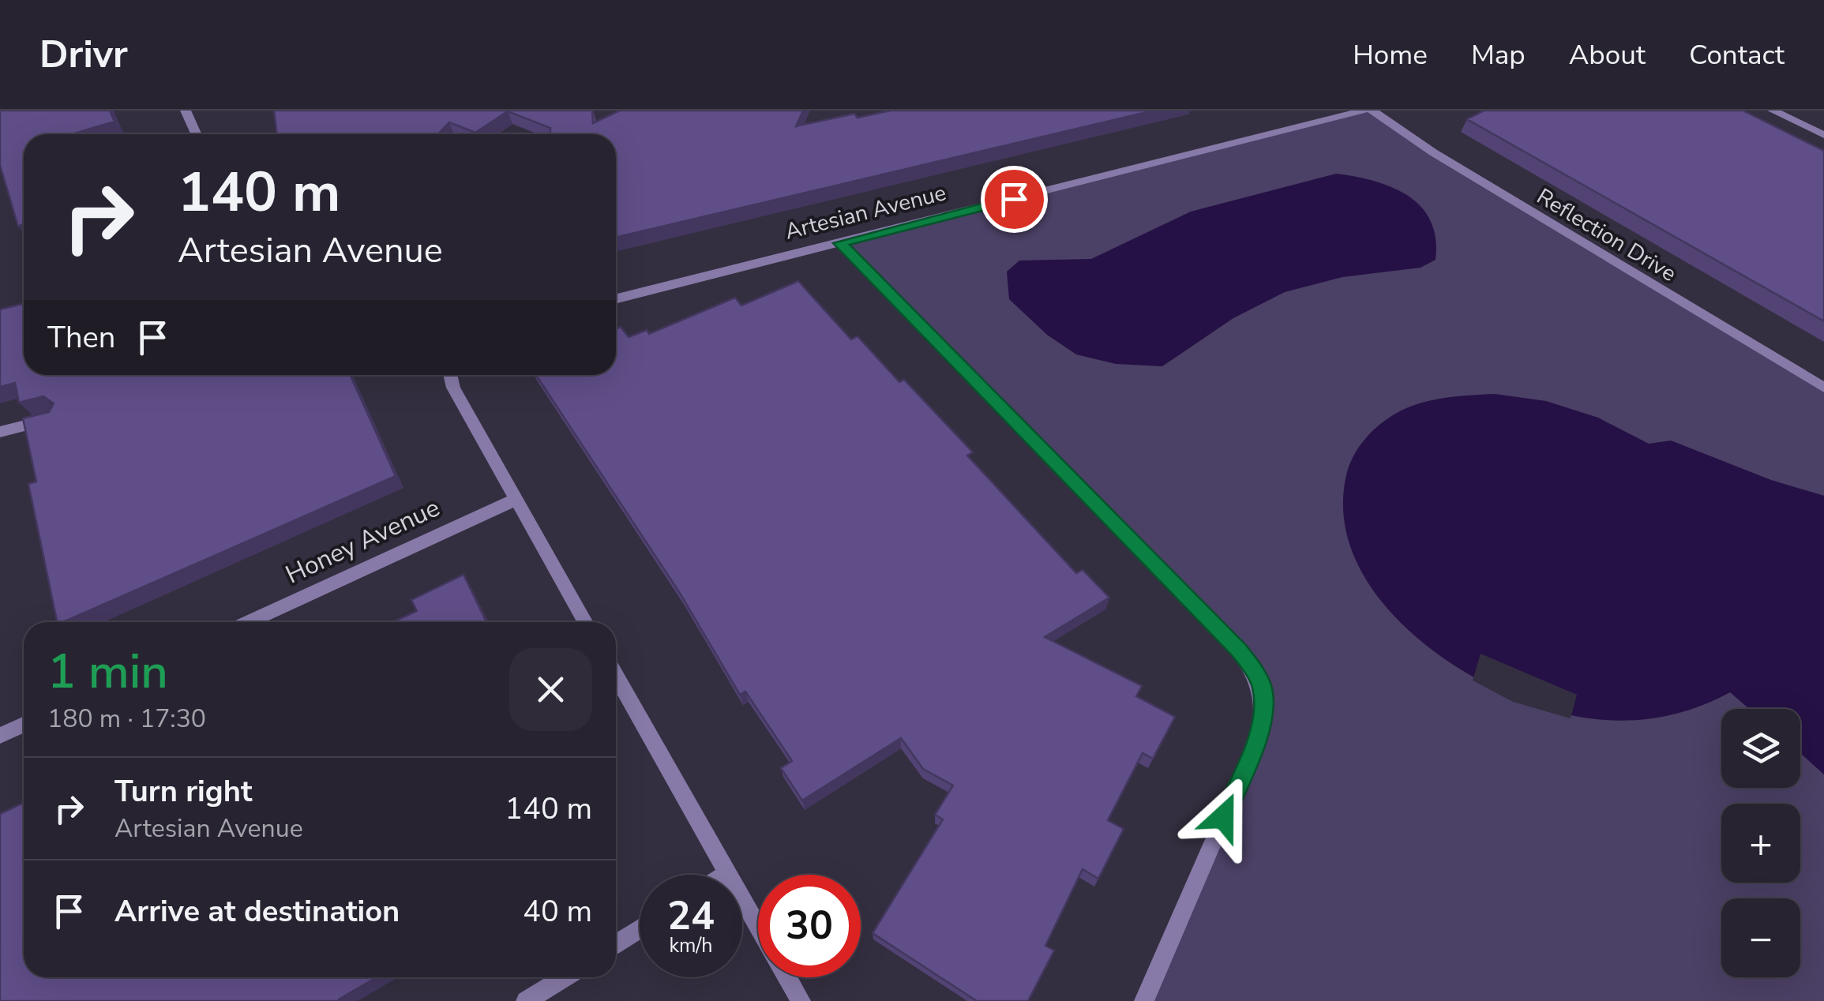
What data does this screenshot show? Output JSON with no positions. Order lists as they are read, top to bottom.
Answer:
{
  "streets": {
    "street": ["Artesian Avenue", "Reflection Drive", "Honey Avenue"]
  },
  "page": {
    "header": "Drivr",
    "nav": [
      "Home",
      "Map",
      "About",
      "Contact"
    ],
    "turn": ["140 m", "Artesian Avenue"],
    "then": "Then",
    "heading": ["1 min", "180 m · 17:30"],
    "map_buttons": ["+", "−"],
    "list": [
      {
        "name": "Turn right",
        "note": "Artesian Avenue",
        "value": "140 m"
      },
      {
        "name": "Arrive at destination",
        "value": "40 m"
      }
    ],
    "speed": "24 km/h",
    "limit": "30"
  }
}
